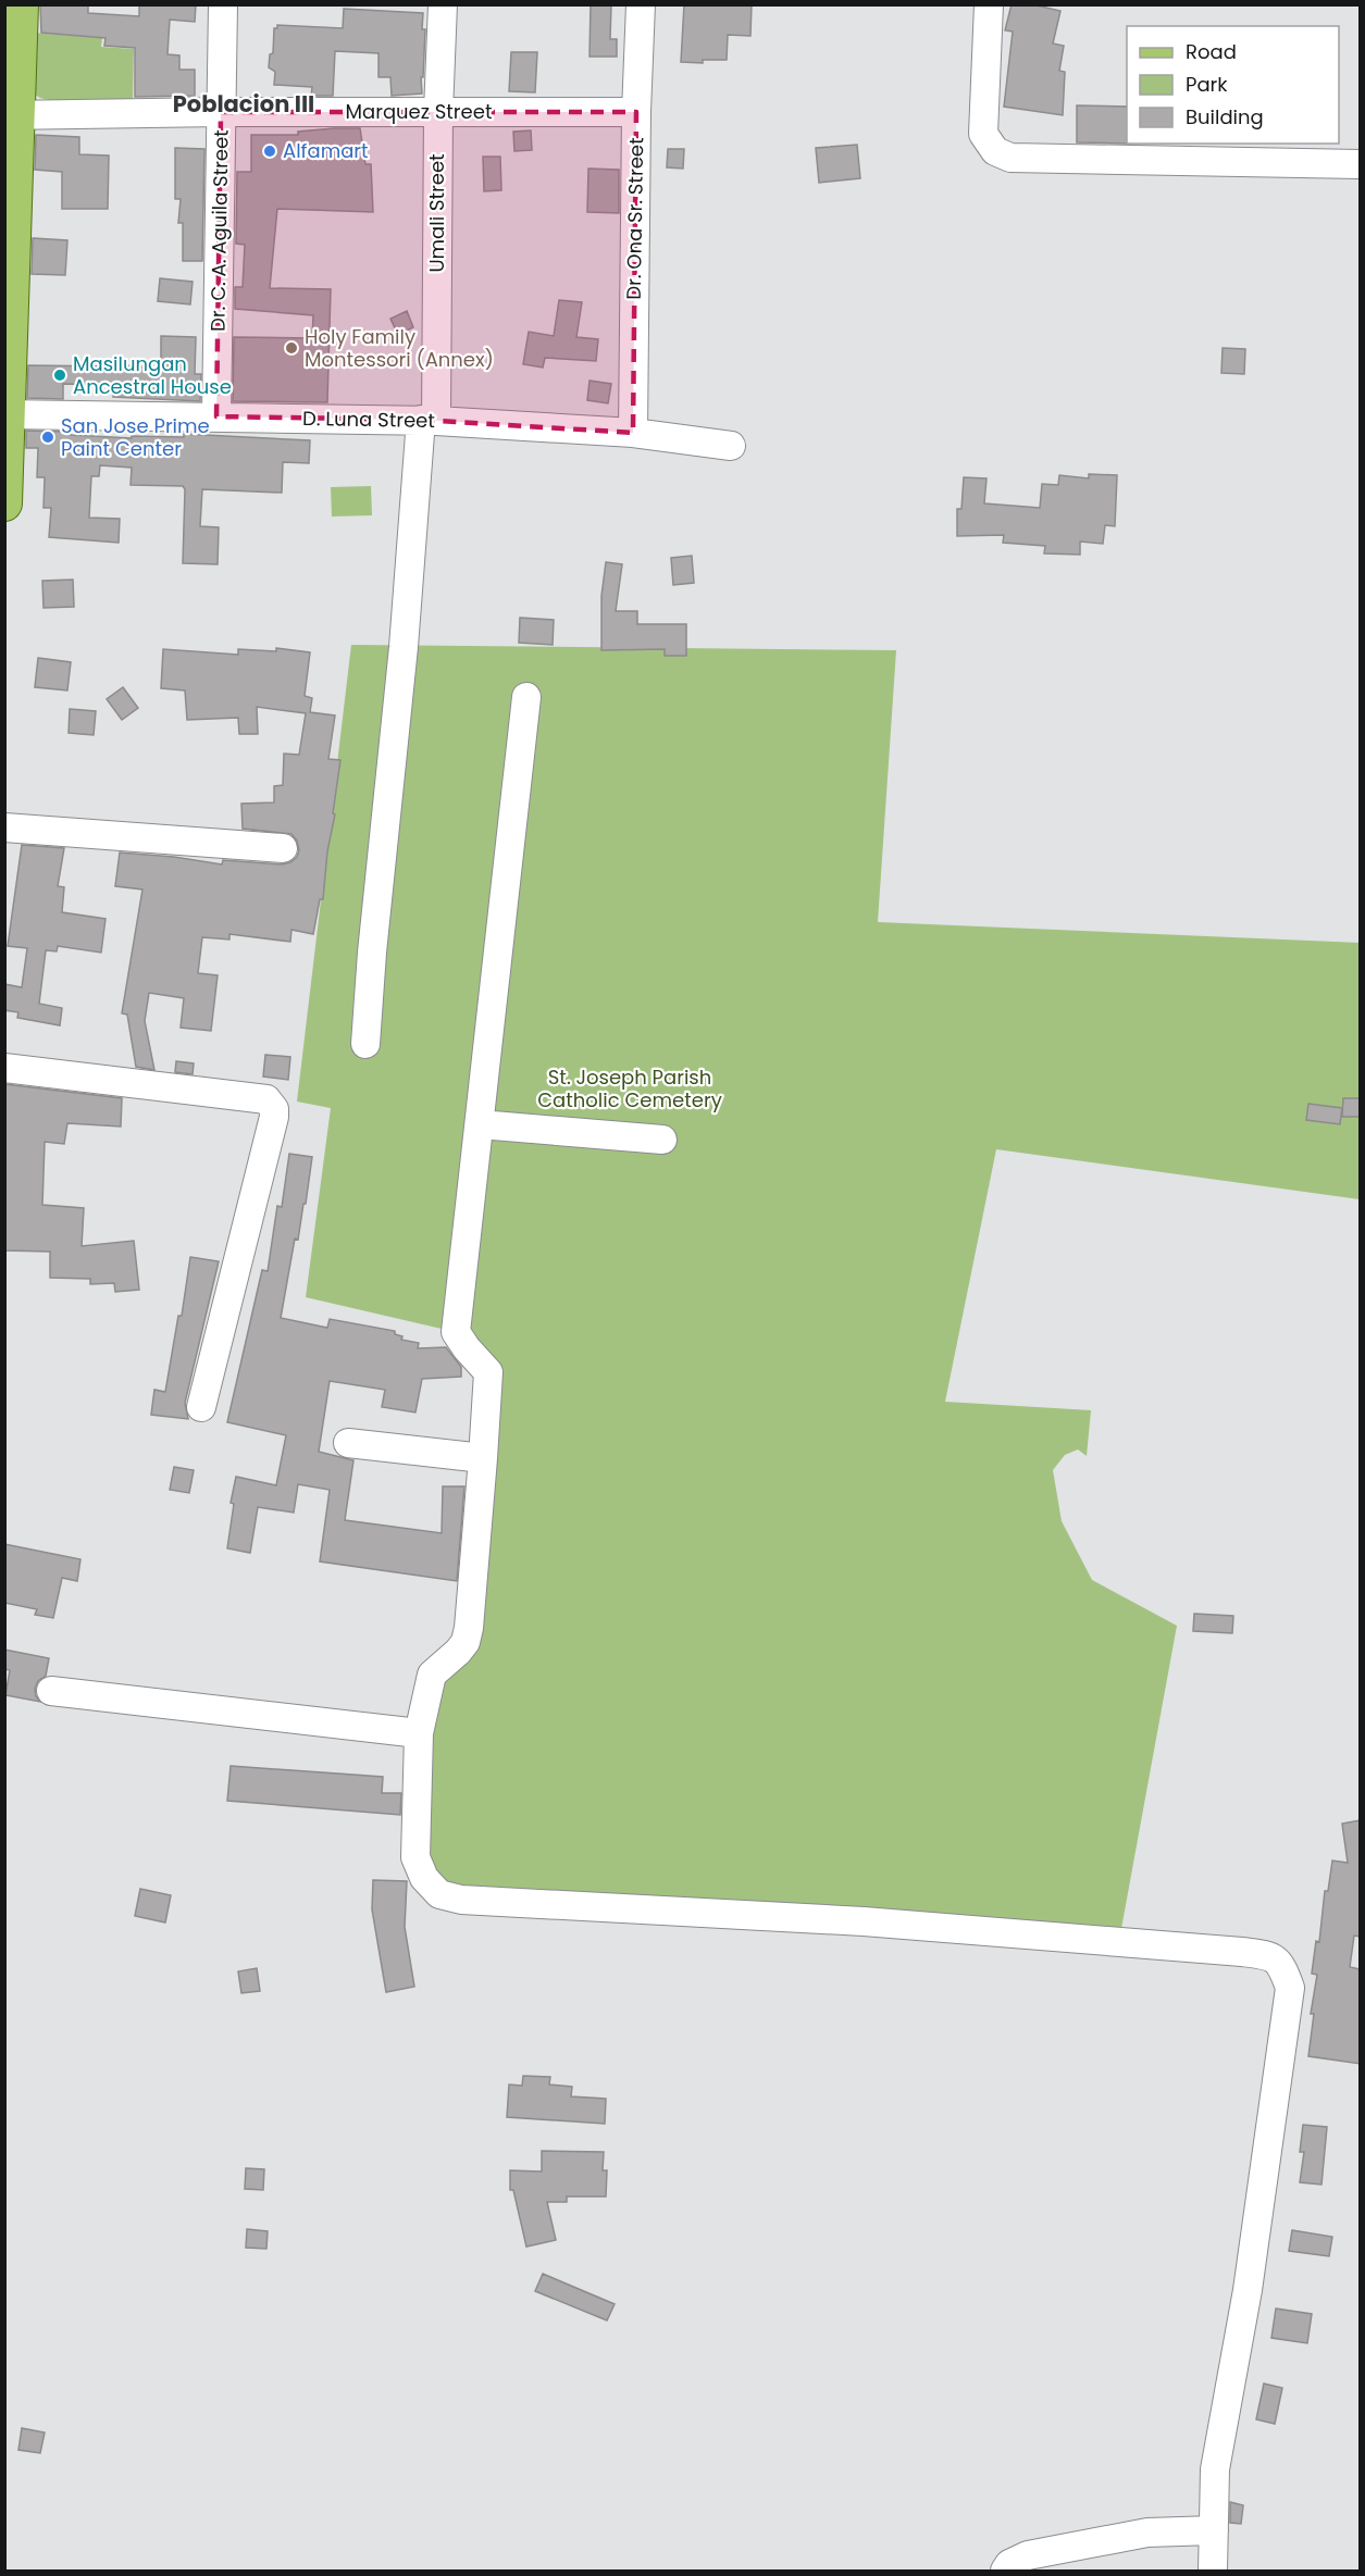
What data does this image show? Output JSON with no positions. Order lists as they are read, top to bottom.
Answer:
{
  "streets": {
    "street": [
      "Marquez Street",
      "Umali Street",
      "Dr. Ona Sr. Street",
      "Dr. C. A. Aguila Street",
      "D. Luna Street"
    ]
  },
  "crossings": [
    ["Marquez Street", "Umali Street"],
    ["Marquez Street", "Dr. Ona Sr. Street"],
    ["Marquez Street", "Dr. C. A. Aguila Street"],
    ["Umali Street", "D. Luna Street"],
    ["Dr. Ona Sr. Street", "D. Luna Street"],
    ["Dr. C. A. Aguila Street", "D. Luna Street"]
  ],
  "districts": ["Poblacion III"],
  "parks": ["St. Joseph Parish Catholic Cemetery"],
  "places": [
    "Alfamart",
    "Holy Family Montessori (Annex)",
    "Masilungan Ancestral House",
    "San Jose Prime Paint Center"
  ],
  "legend": ["Road", "Park", "Building"]
}
